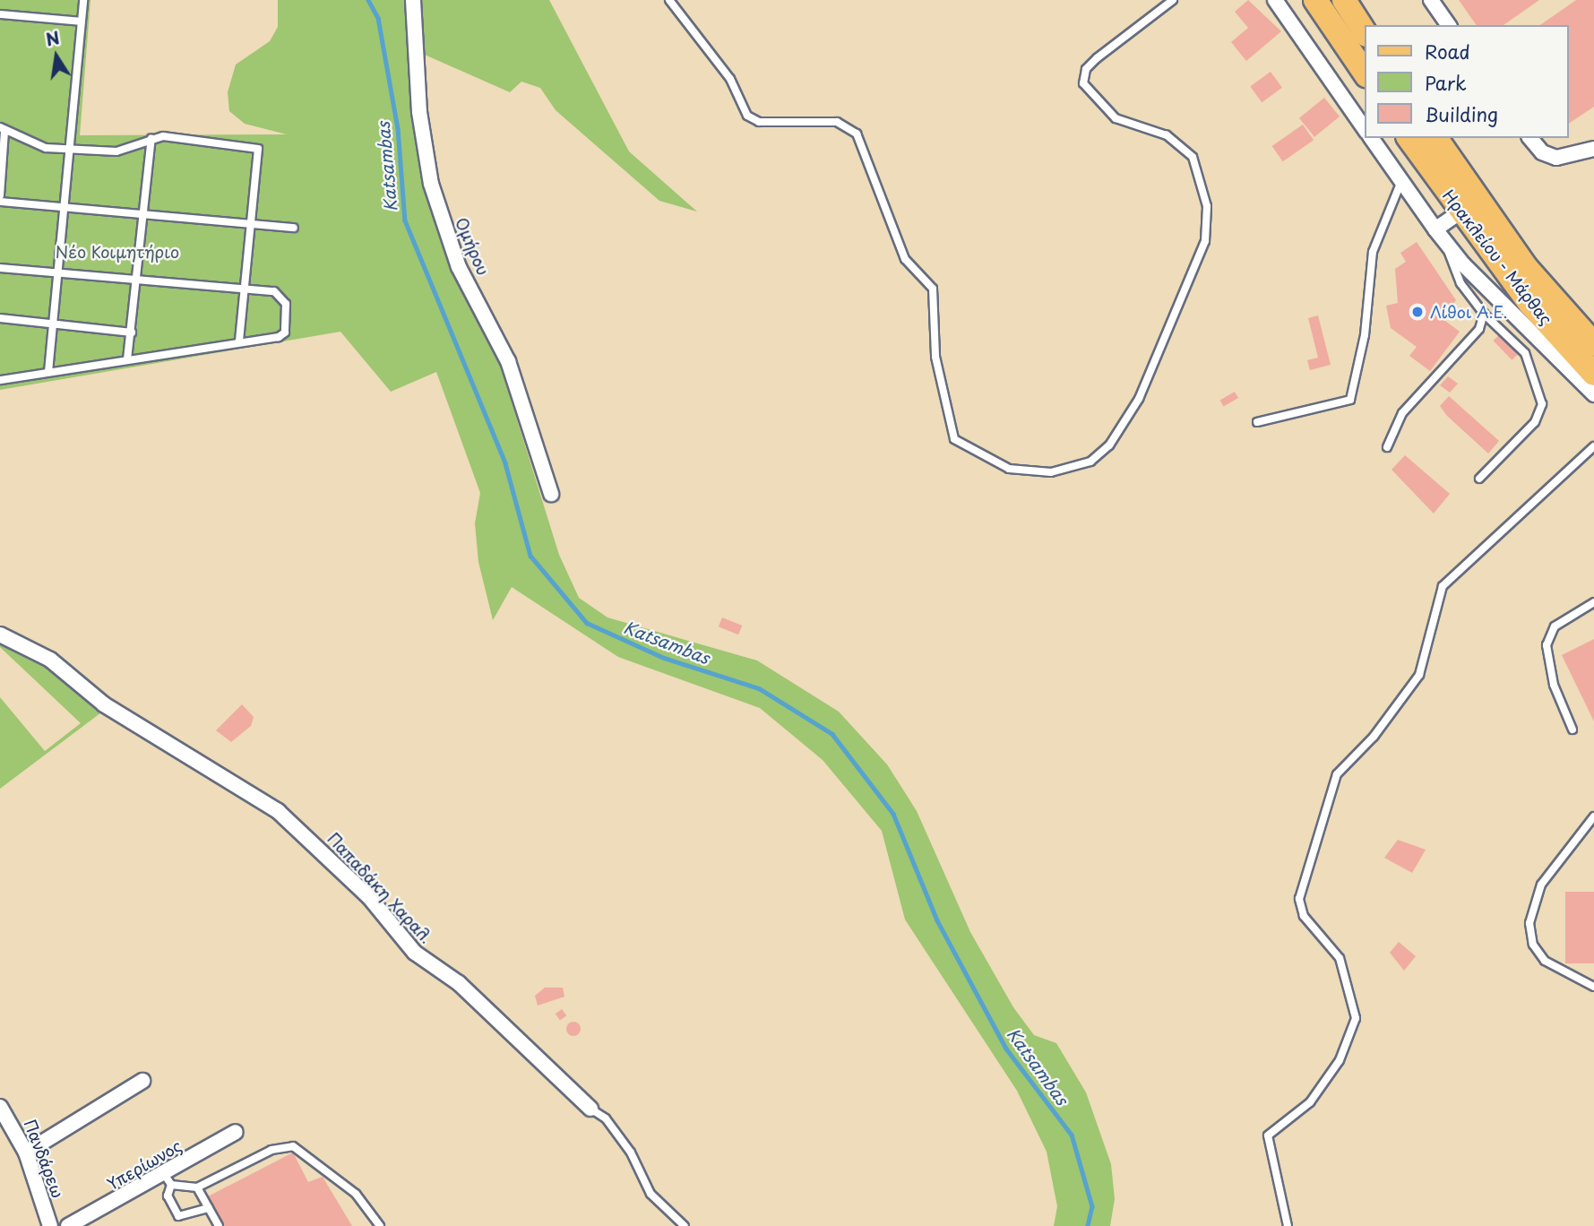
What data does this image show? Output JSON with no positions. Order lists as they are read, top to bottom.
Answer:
{
  "streets": {
    "main road": ["Ηρακλείου - Μάρθας"],
    "street": [
      "Ομήρου",
      "Παπαδάκη Χαραλ.",
      "Πανδάρεω",
      "Υπερίωνος"
    ]
  },
  "water": ["Katsambas"],
  "parks": ["Νέο Κοιμητήριο"],
  "places": ["Λίθοι Α.Ε."],
  "legend": ["Road", "Park", "Building"],
  "north": "top"
}
